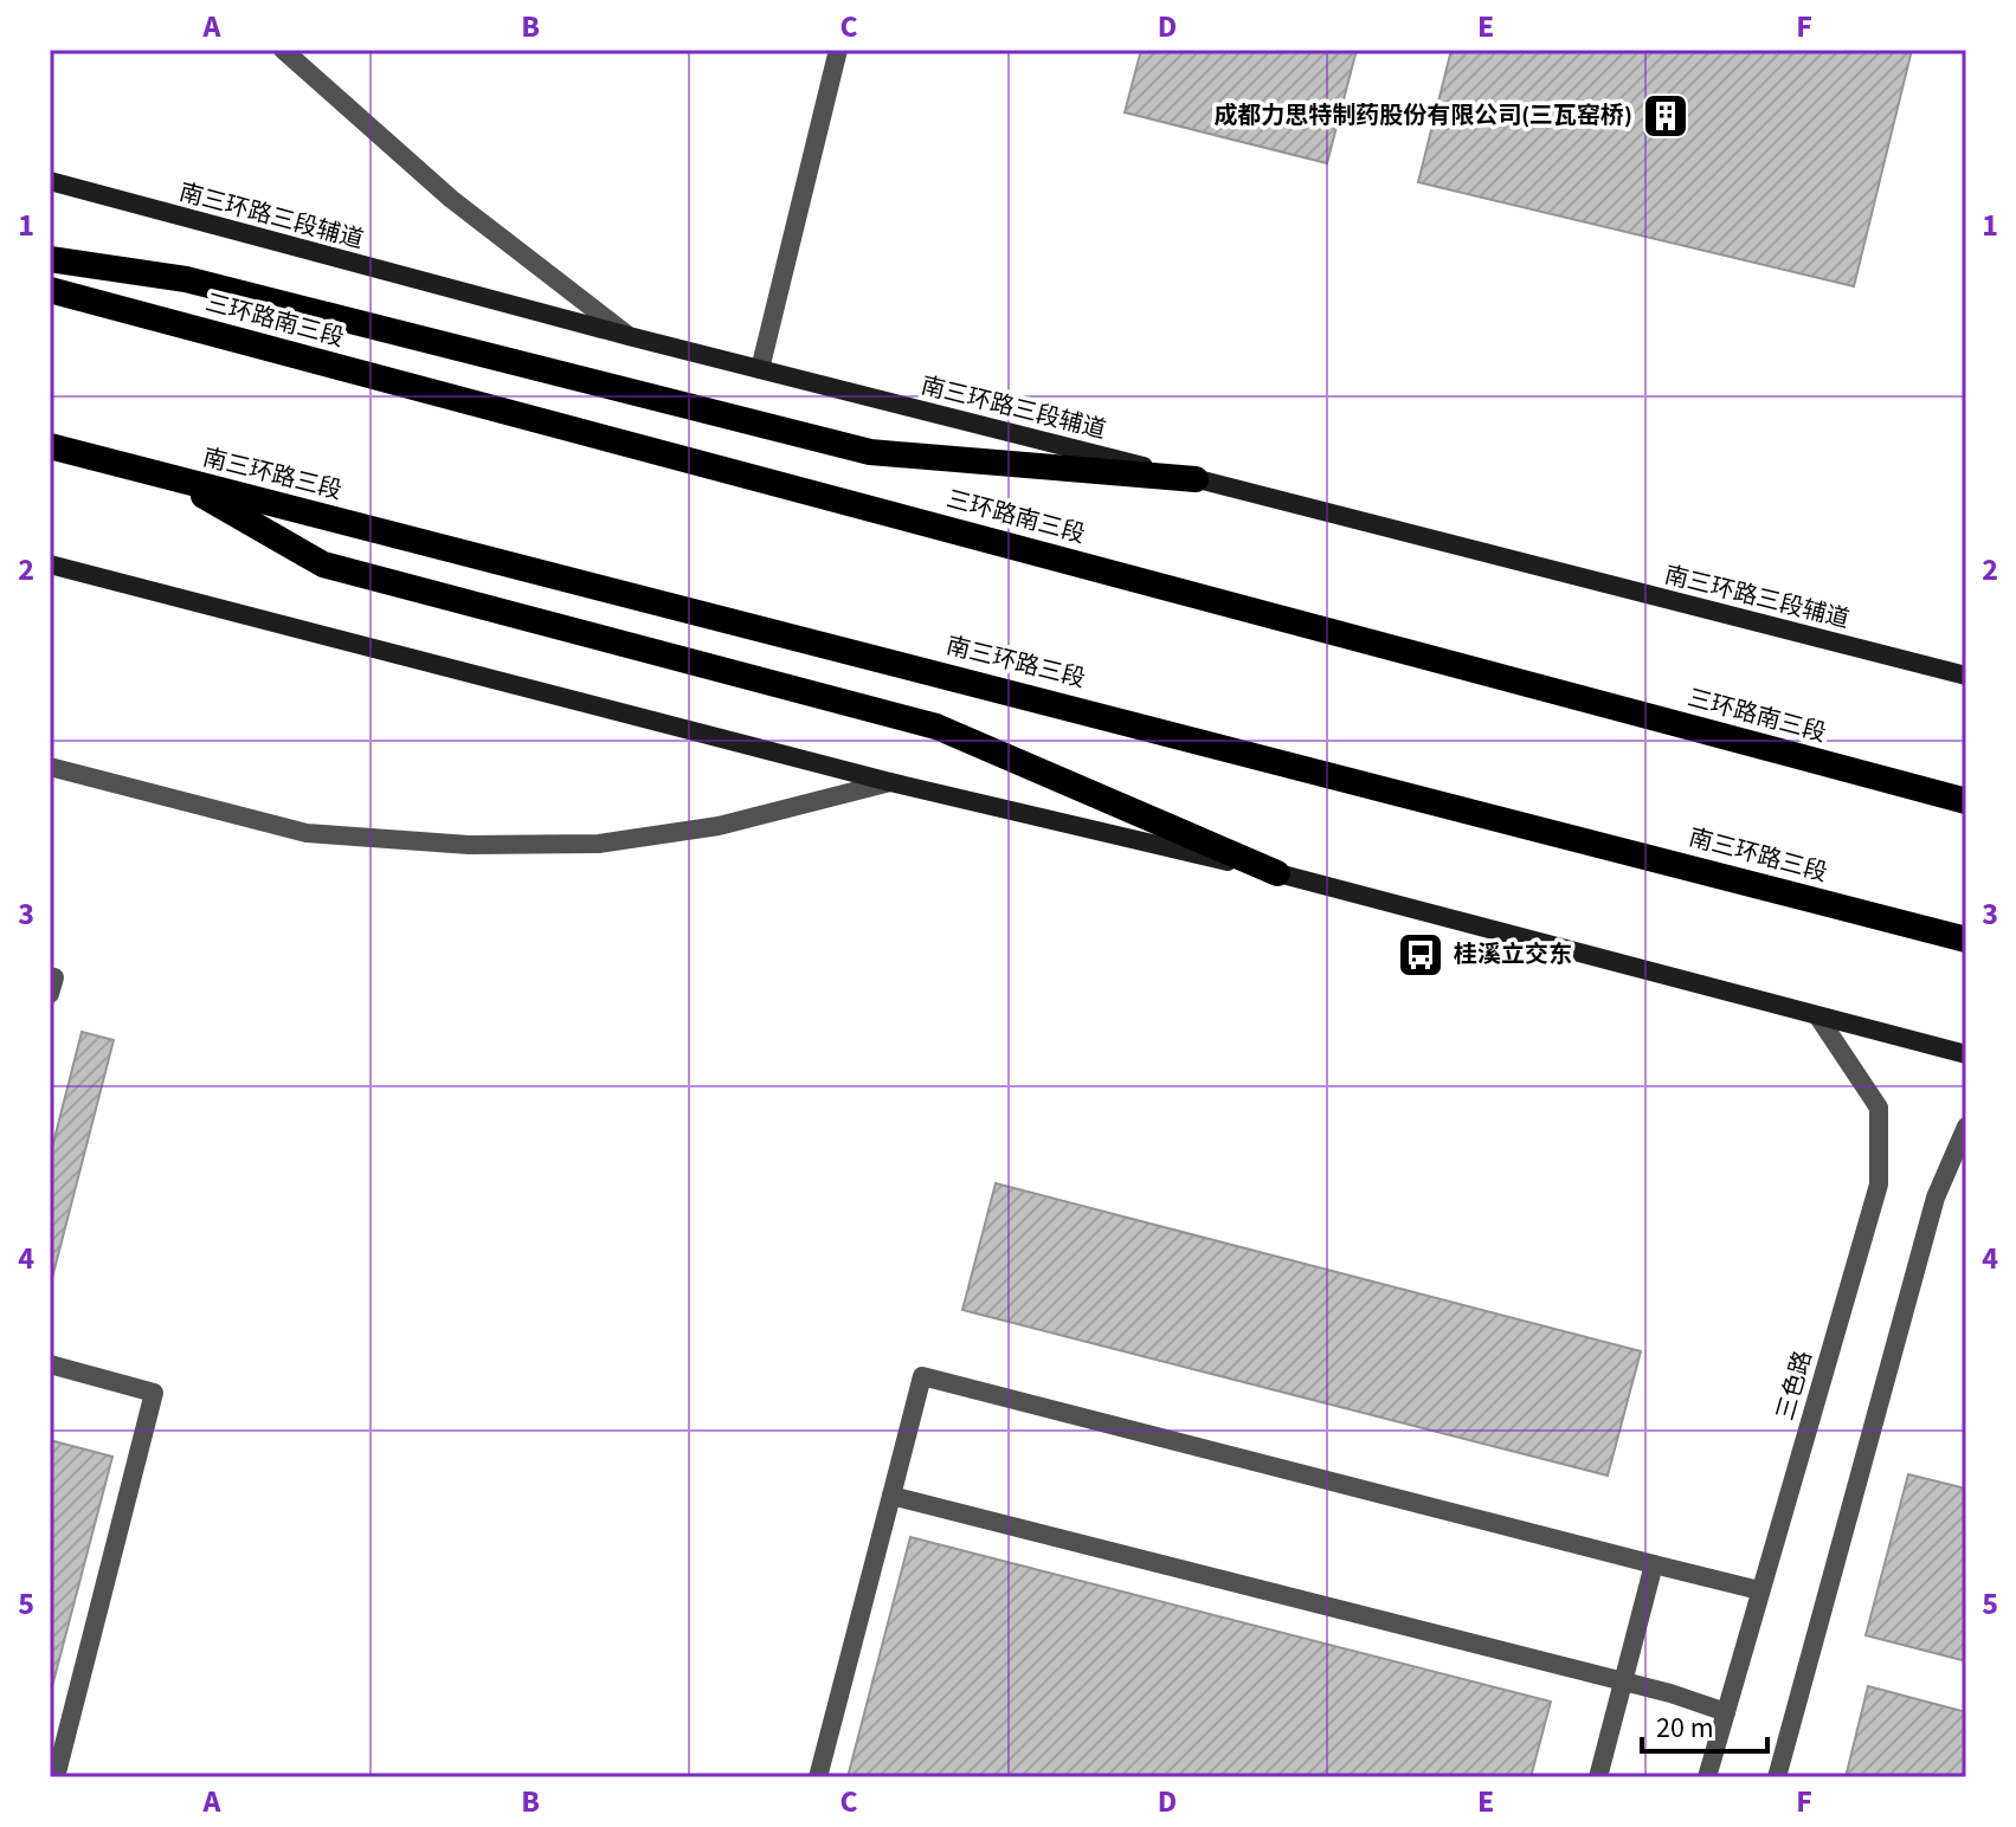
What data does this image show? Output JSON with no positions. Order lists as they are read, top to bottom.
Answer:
{
  "streets": {
    "highway": ["三环路南三段", "南三环路三段"],
    "main road": ["南三环路三段辅道"],
    "street": ["三色路"]
  },
  "places": {
    "building": ["成都力思特制药股份有限公司(三瓦窑桥)"],
    "bus stop": ["桂溪立交东"]
  },
  "scale_bar": "20 m",
  "grid": {
    "columns": [
      "A",
      "B",
      "C",
      "D",
      "E",
      "F"
    ],
    "rows": [
      "1",
      "2",
      "3",
      "4",
      "5"
    ]
  }
}
